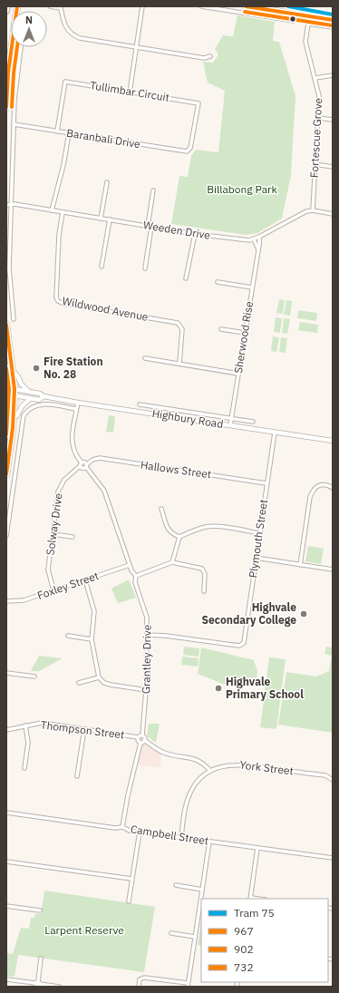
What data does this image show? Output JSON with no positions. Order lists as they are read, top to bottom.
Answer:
{
  "streets": {
    "main road": ["Highbury Road"],
    "street": [
      "Tullimbar Circuit",
      "Fortescue Grove",
      "Baranbali Drive",
      "Weeden Drive",
      "Wildwood Avenue",
      "Sherwood Rise",
      "Hallows Street",
      "Solway Drive",
      "Plymouth Street",
      "Foxley Street",
      "Grantley Drive",
      "Thompson Street",
      "York Street",
      "Campbell Street"
    ]
  },
  "crossings": [
    ["Tullimbar Circuit", "Baranbali Drive"],
    ["Fortescue Grove", "Weeden Drive"],
    ["Weeden Drive", "Wildwood Avenue"],
    ["Weeden Drive", "Sherwood Rise"],
    ["Sherwood Rise", "Highbury Road"],
    ["Highbury Road", "Plymouth Street"],
    ["Hallows Street", "Plymouth Street"],
    ["Hallows Street", "Grantley Drive"],
    ["Solway Drive", "Foxley Street"],
    ["Plymouth Street", "Grantley Drive"],
    ["Foxley Street", "Grantley Drive"],
    ["York Street", "Campbell Street"]
  ],
  "parks": ["Billabong Park", "Larpent Reserve"],
  "places": ["Fire Station No. 28", "Highvale Secondary College", "Highvale Primary School"],
  "lines": [
    "tram line 75",
    "transit line 967",
    "transit line 732",
    "transit line 902"
  ],
  "legend": [
    "Tram 75",
    "967",
    "902",
    "732"
  ],
  "north": "top"
}
